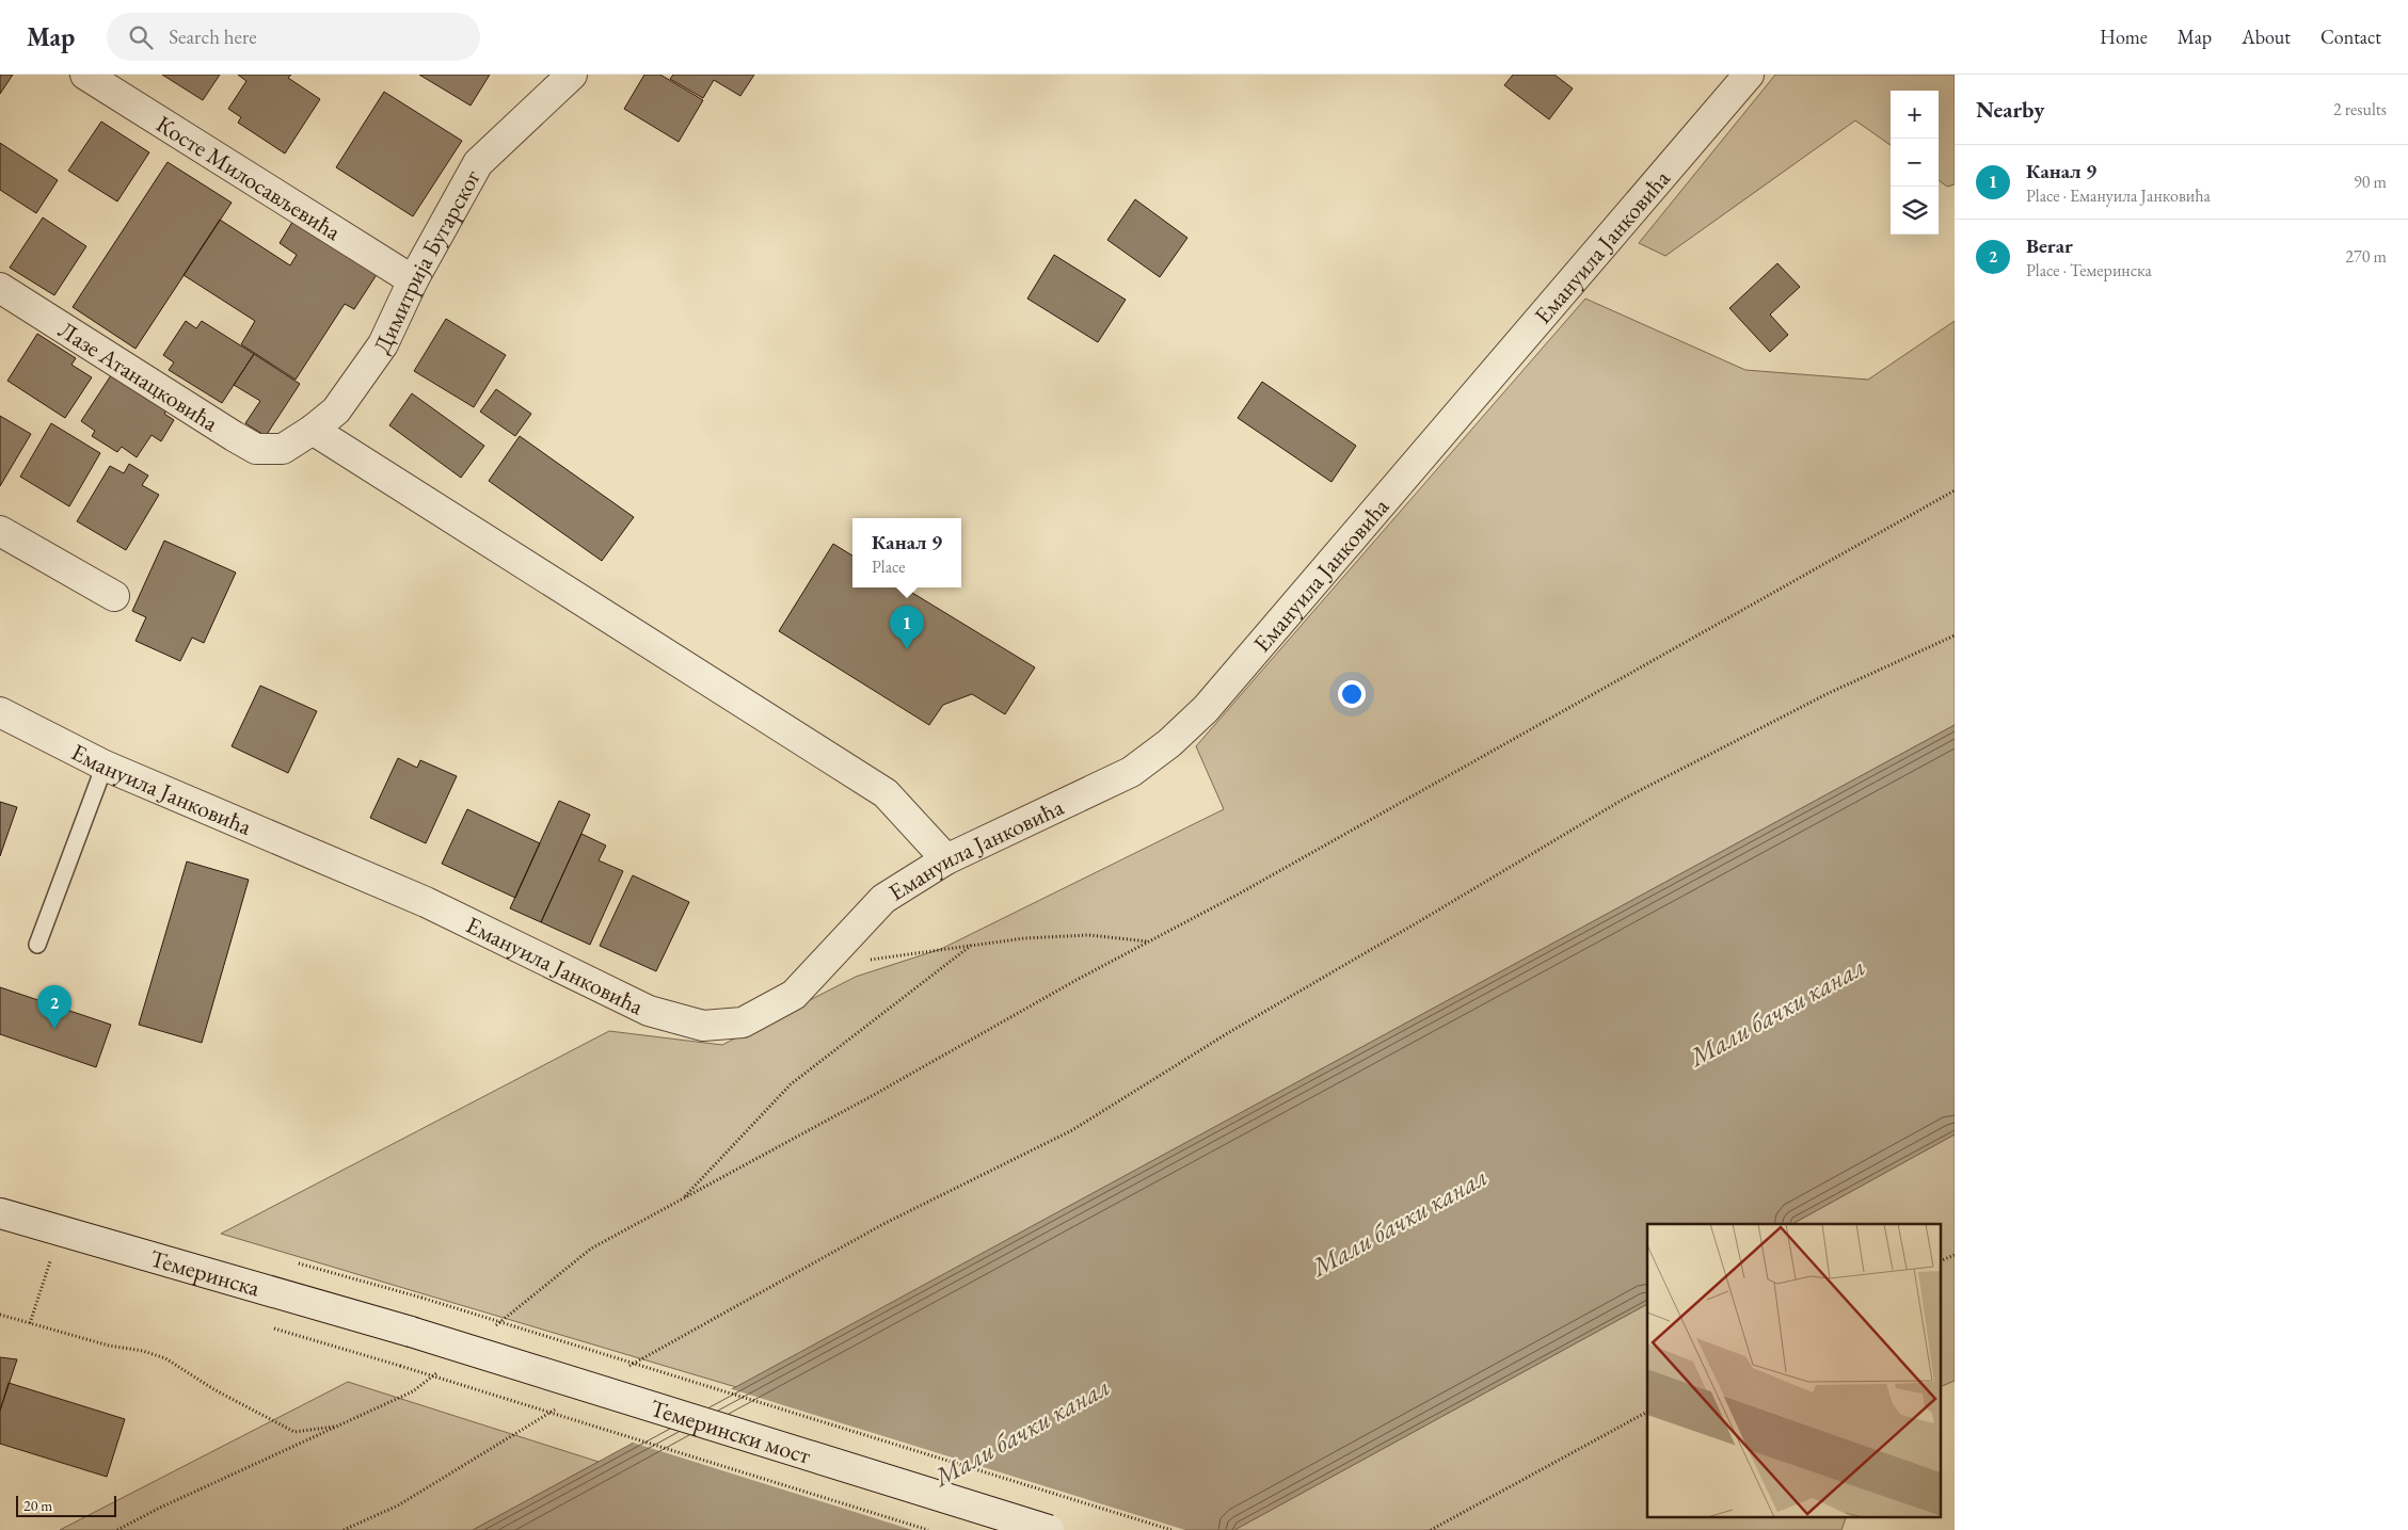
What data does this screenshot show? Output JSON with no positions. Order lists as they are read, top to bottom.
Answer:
{
  "streets": {
    "street": [
      "Косте Милосављевића",
      "Емануила Јанковића",
      "Димитрија Бугарског",
      "Лазе Атанацковића",
      "Темеринска",
      "Темерински мост"
    ]
  },
  "crossings": [
    ["Косте Милосављевића", "Димитрија Бугарског"],
    ["Димитрија Бугарског", "Лазе Атанацковића"],
    ["Темеринска", "Темерински мост"]
  ],
  "water": ["Мали бачки канал"],
  "scale_bar": "20 m",
  "page": {
    "header": "Map",
    "search": "Search here",
    "nav": [
      "Home",
      "Map",
      "About",
      "Contact"
    ],
    "heading": ["Nearby", "2 results"],
    "map_buttons": ["+", "−"],
    "list": [
      {
        "mark": "1",
        "name": "Канал 9",
        "note": "Place · Емануила Јанковића",
        "value": "90 m"
      },
      {
        "mark": "2",
        "name": "Berar",
        "note": "Place · Темеринска",
        "value": "270 m"
      }
    ],
    "popup": ["Канал 9", "Place"],
    "pins": ["1", "2"],
    "scale": "20 m"
  }
}
